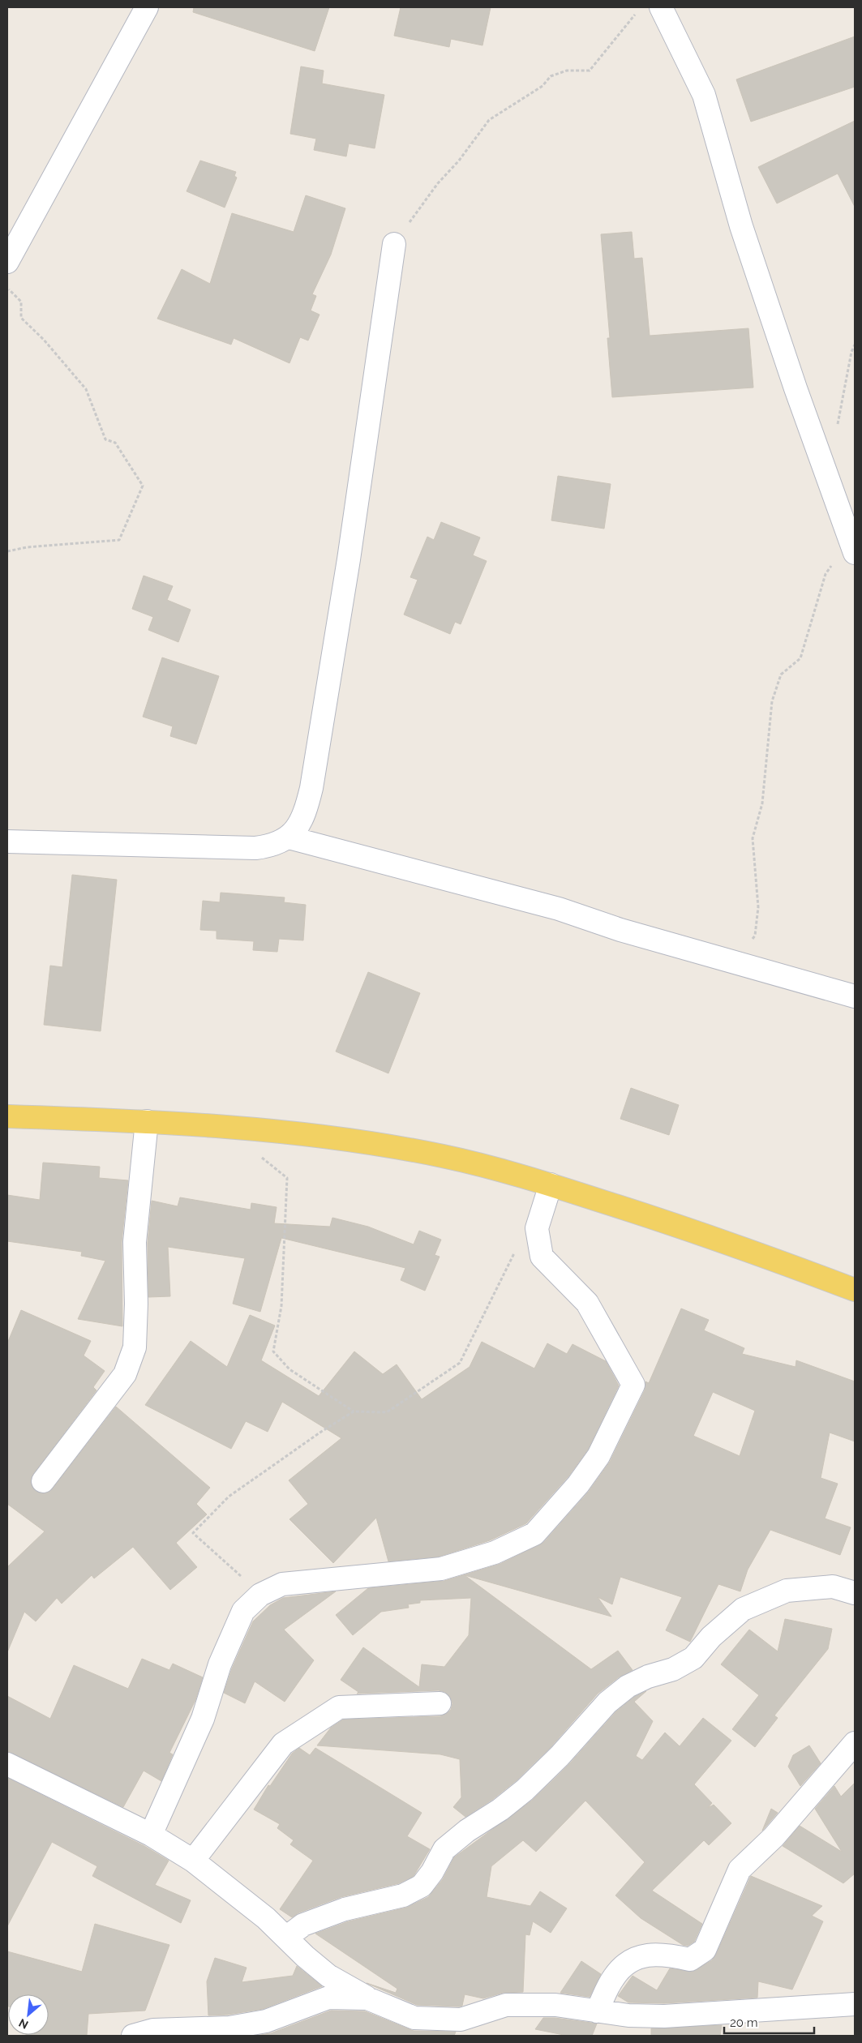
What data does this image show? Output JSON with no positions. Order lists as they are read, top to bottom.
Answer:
{
  "scale_bar": "20 m",
  "north": "bottom left"
}
